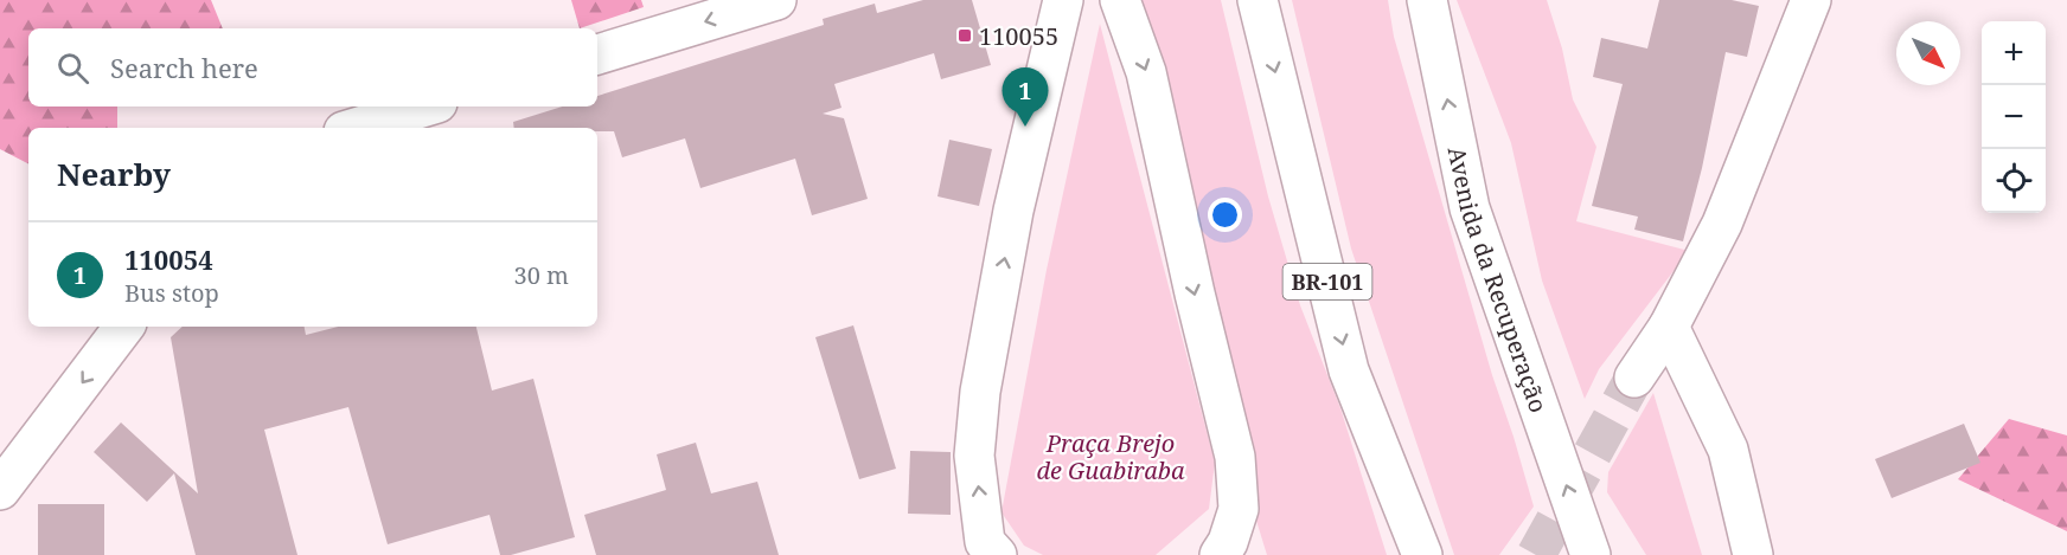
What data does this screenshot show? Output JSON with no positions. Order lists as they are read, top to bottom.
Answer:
{
  "streets": {
    "main road": ["Avenida da Recuperação", "BR-101"]
  },
  "parks": ["Praça Brejo de Guabiraba"],
  "places": {
    "transit": ["110055"]
  },
  "north": "bottom right",
  "page": {
    "map_buttons": ["+", "−"],
    "search": "Search here",
    "pins": "1",
    "heading": "Nearby",
    "list": [
      {
        "mark": "1",
        "name": "110054",
        "note": "Bus stop",
        "value": "30 m"
      }
    ]
  }
}
